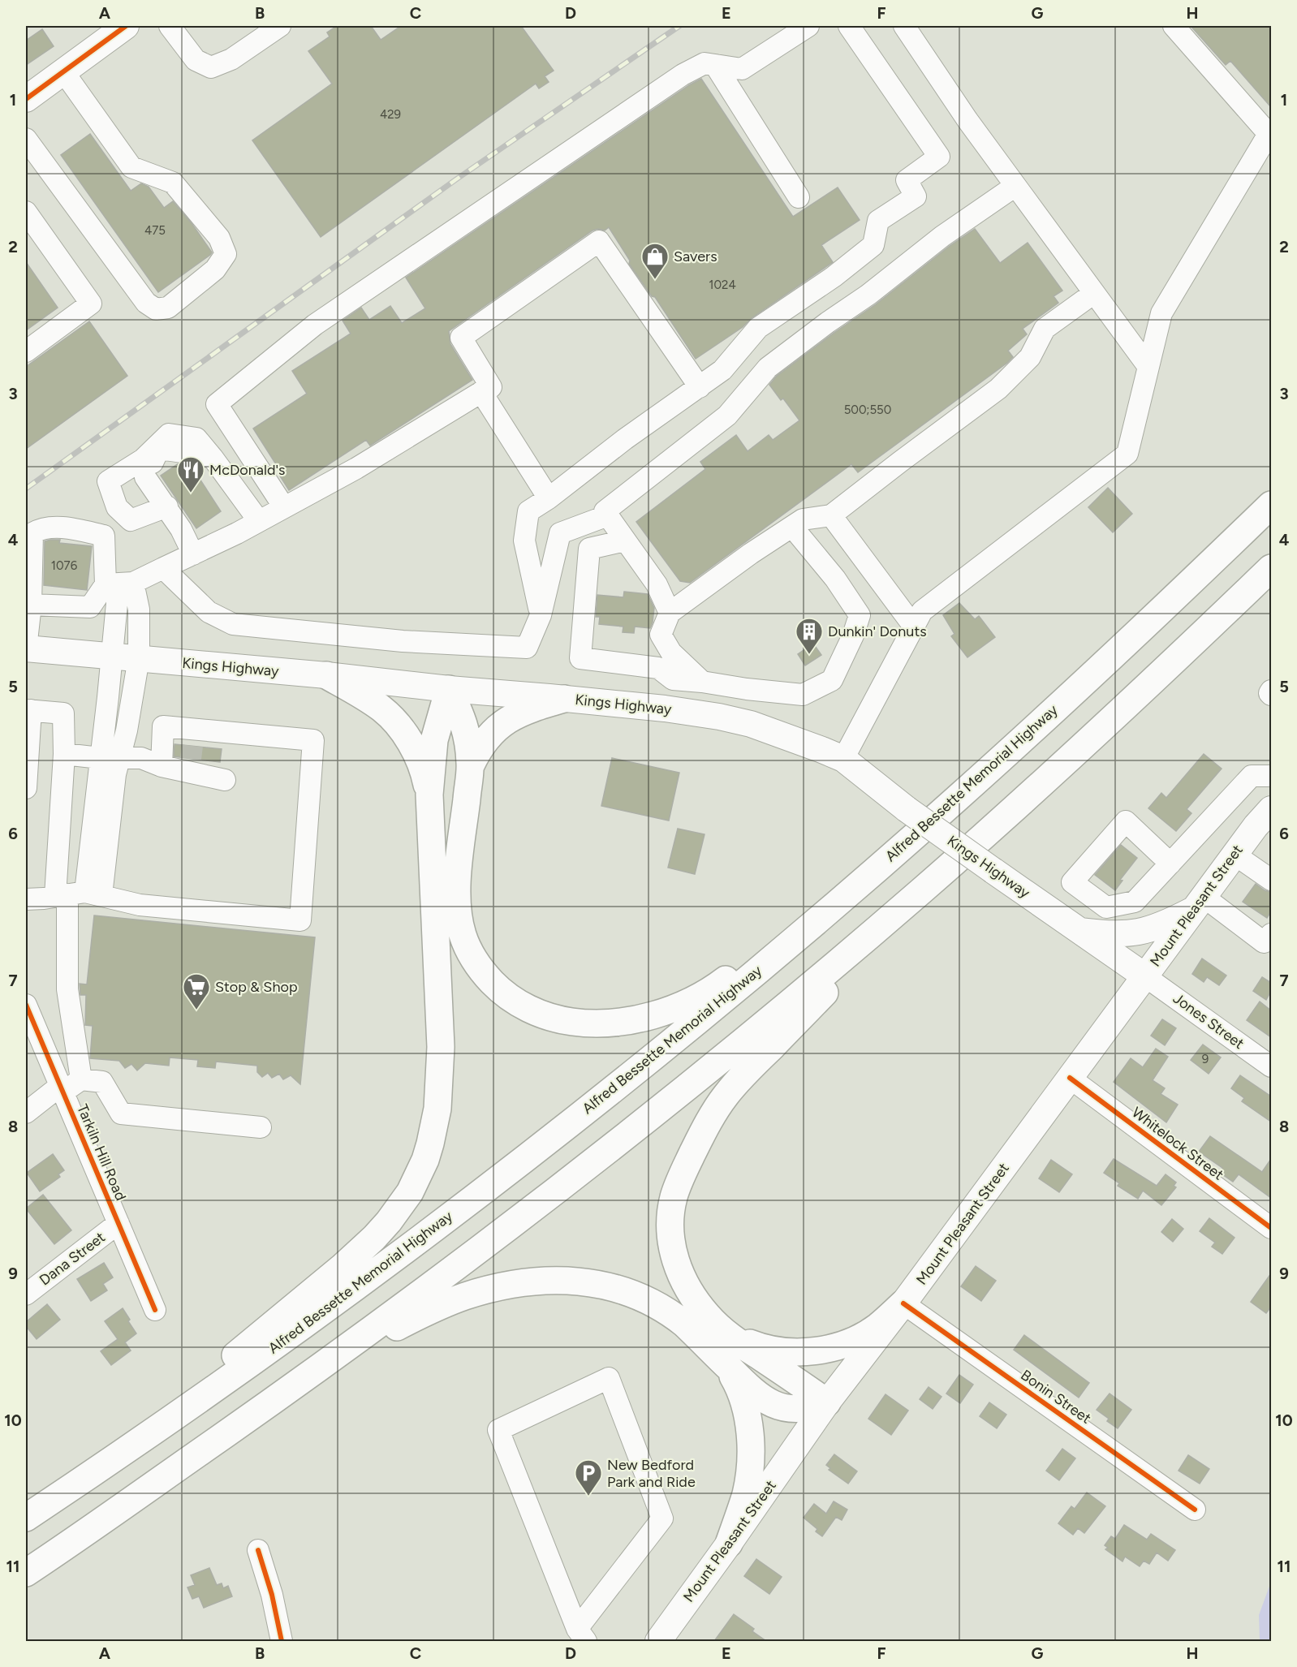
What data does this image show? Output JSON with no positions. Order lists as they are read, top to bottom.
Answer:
{
  "streets": {
    "highway": ["Alfred Bessette Memorial Highway"],
    "main road": ["Kings Highway", "Mount Pleasant Street"],
    "street": [
      "Jones Street",
      "Whitelock Street",
      "Tarkiln Hill Road",
      "Dana Street",
      "Bonin Street"
    ]
  },
  "crossings": [
    ["Kings Highway", "Mount Pleasant Street"],
    ["Kings Highway", "Jones Street"],
    ["Mount Pleasant Street", "Jones Street"],
    ["Mount Pleasant Street", "Whitelock Street"],
    ["Mount Pleasant Street", "Bonin Street"],
    ["Tarkiln Hill Road", "Dana Street"]
  ],
  "places": {
    "shop": ["Savers"],
    "restaurant": ["McDonald's"],
    "building": ["Dunkin' Donuts"],
    "supermarket": ["Stop & Shop"],
    "parking": ["New Bedford Park and Ride"]
  },
  "house_numbers": [
    "429",
    "475",
    "1024",
    "500;550",
    "1076",
    "9"
  ],
  "grid": {
    "columns": [
      "A",
      "B",
      "C",
      "D",
      "E",
      "F",
      "G",
      "H"
    ],
    "rows": [
      "1",
      "2",
      "3",
      "4",
      "5",
      "6",
      "7",
      "8",
      "9",
      "10",
      "11"
    ]
  }
}
